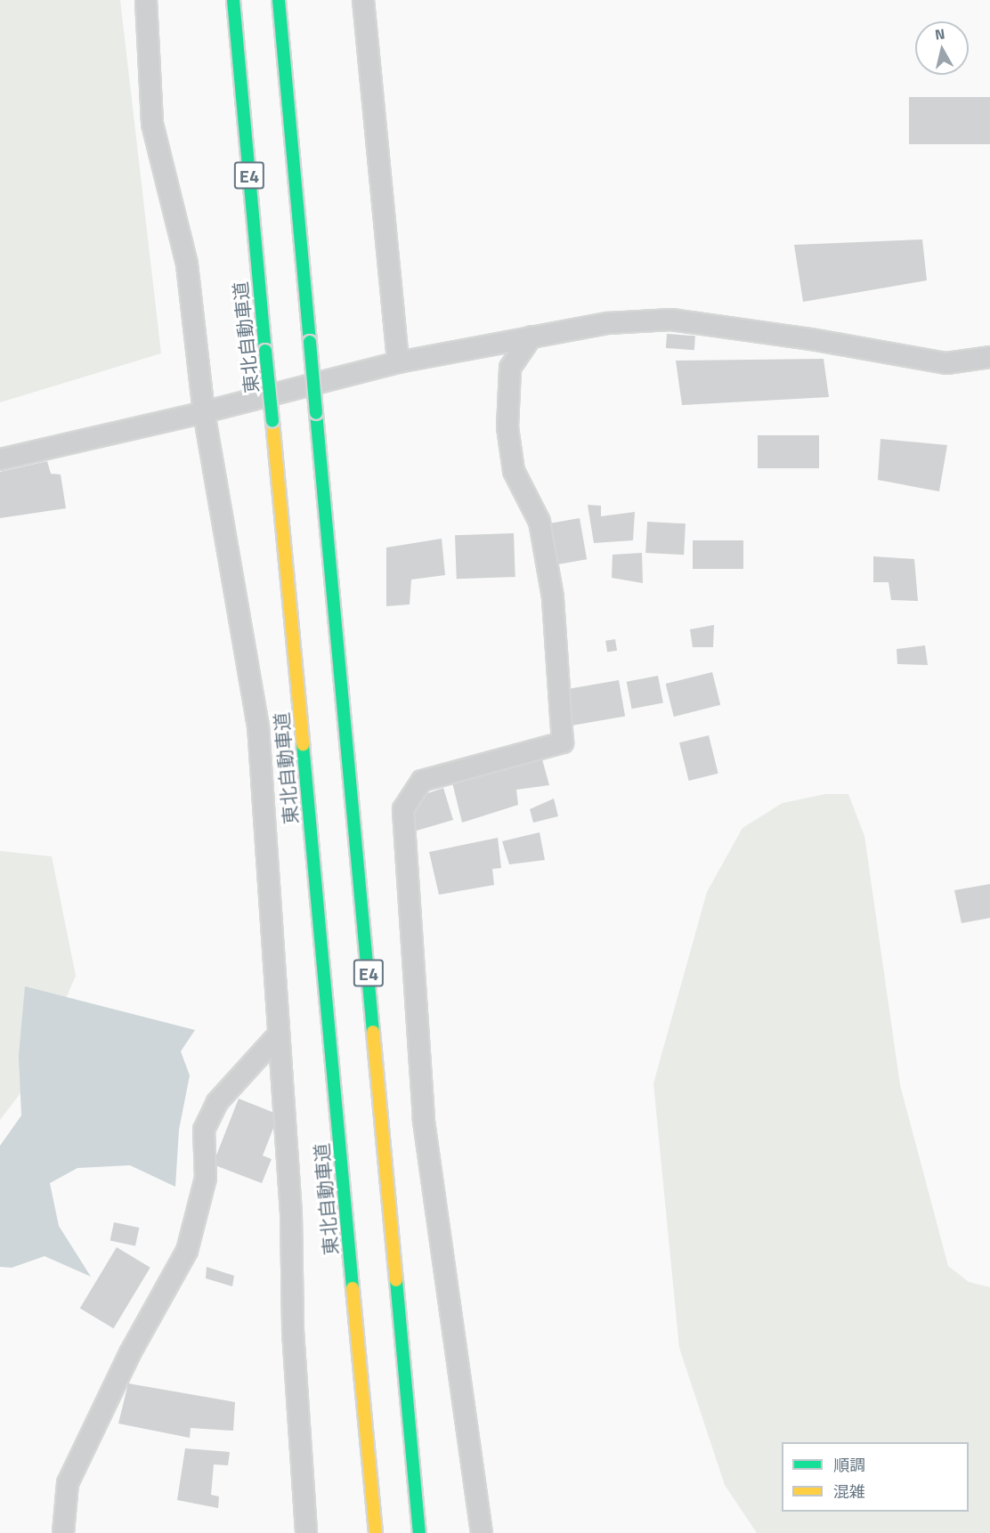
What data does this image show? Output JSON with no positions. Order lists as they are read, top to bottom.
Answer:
{
  "streets": {
    "highway": ["E4", "東北自動車道"]
  },
  "legend": ["順調", "混雑"],
  "north": "top"
}
